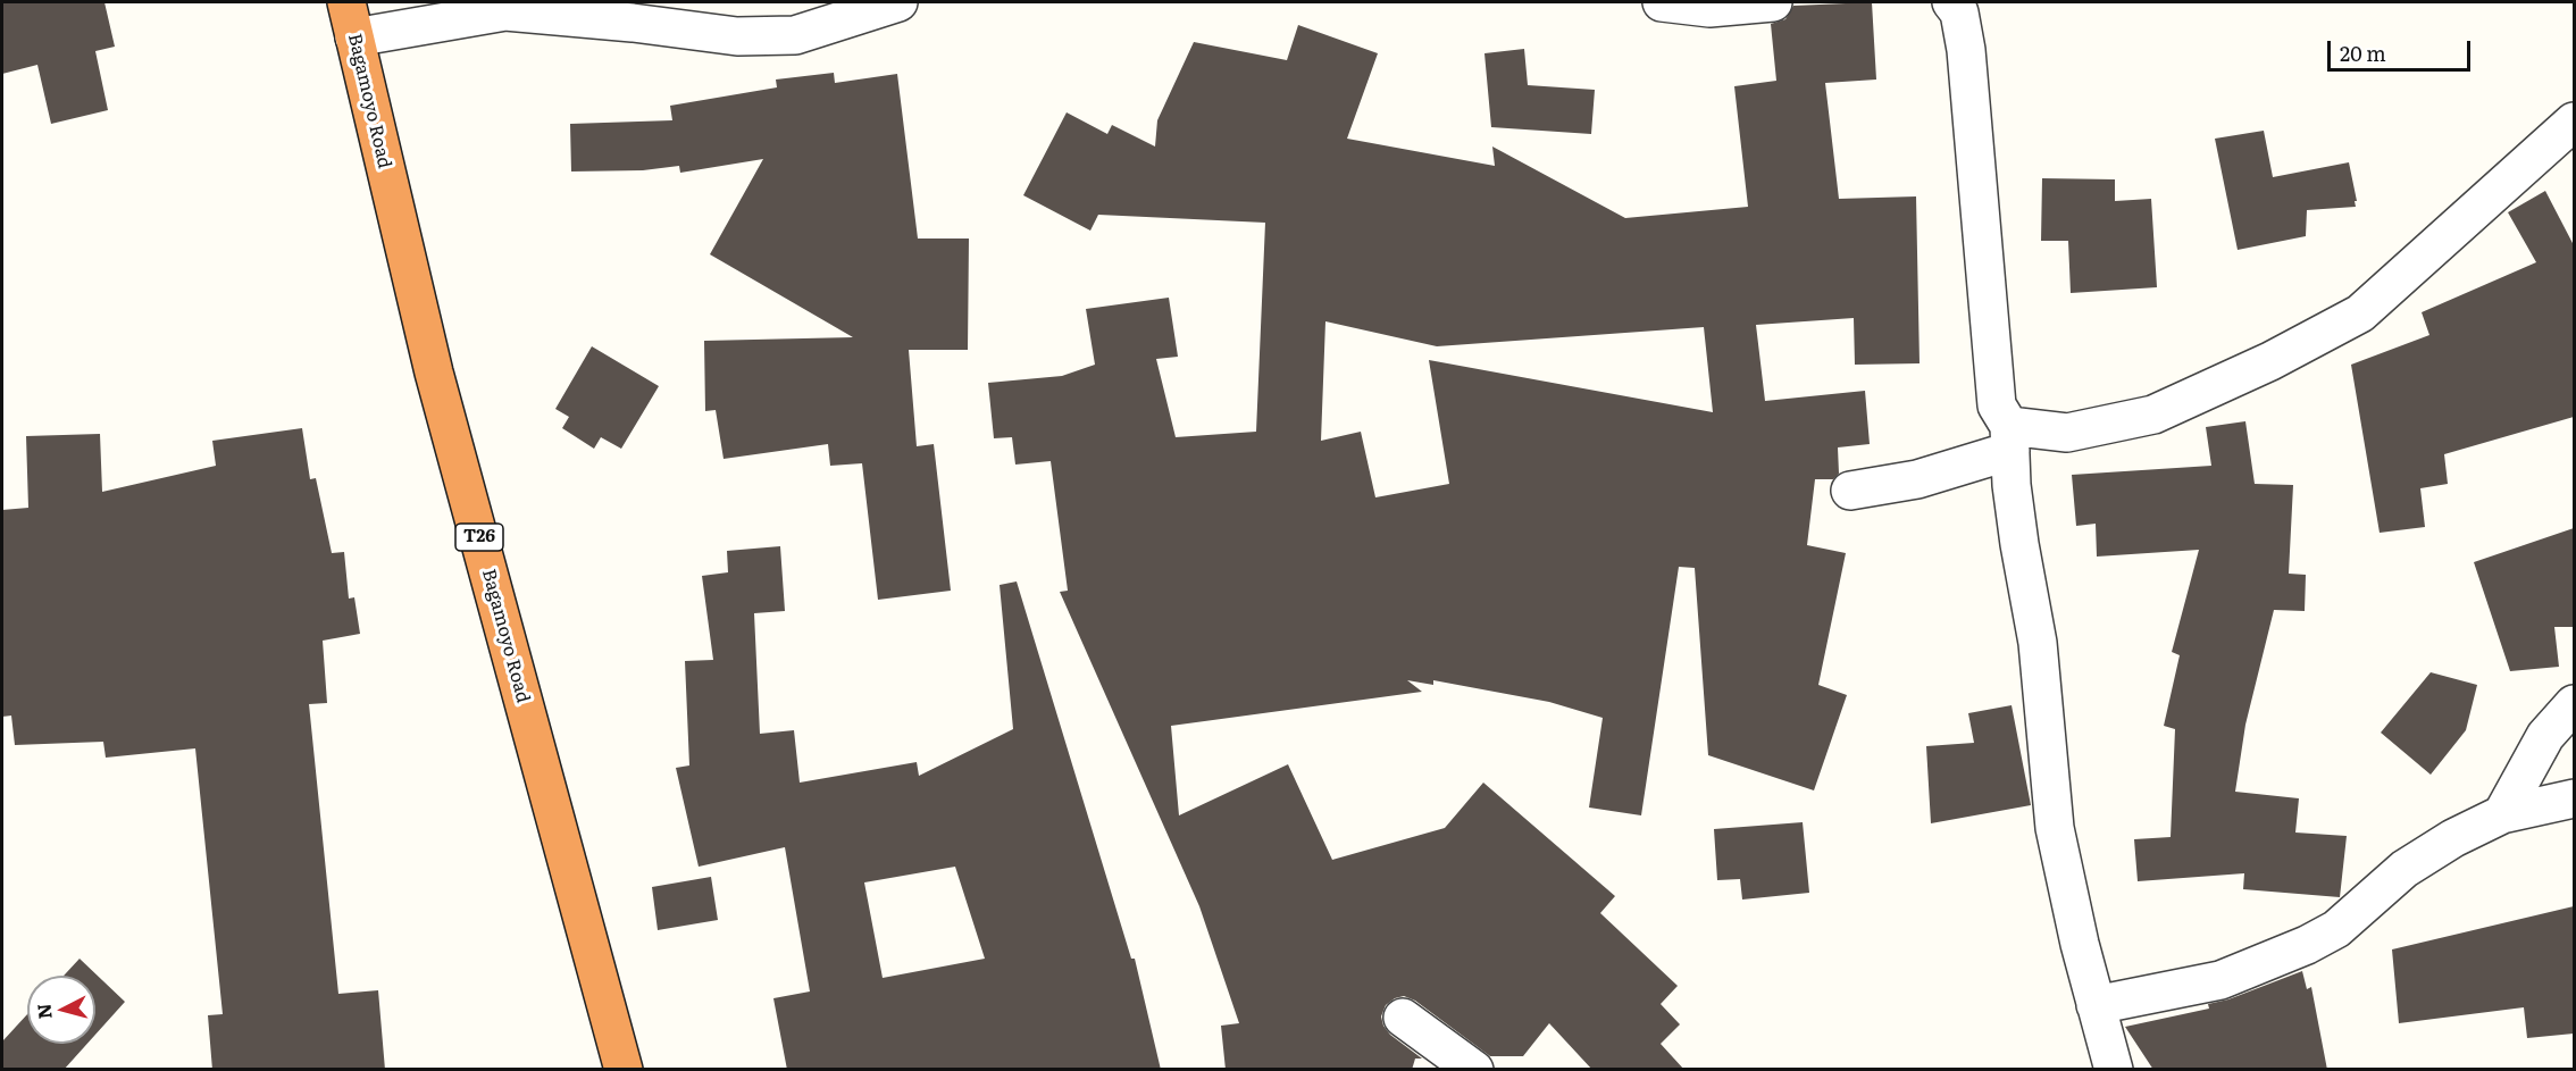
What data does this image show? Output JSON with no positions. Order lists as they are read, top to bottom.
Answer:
{
  "streets": {
    "highway": ["Bagamoyo Road", "T26"]
  },
  "scale_bar": "20 m",
  "north": "left"
}
